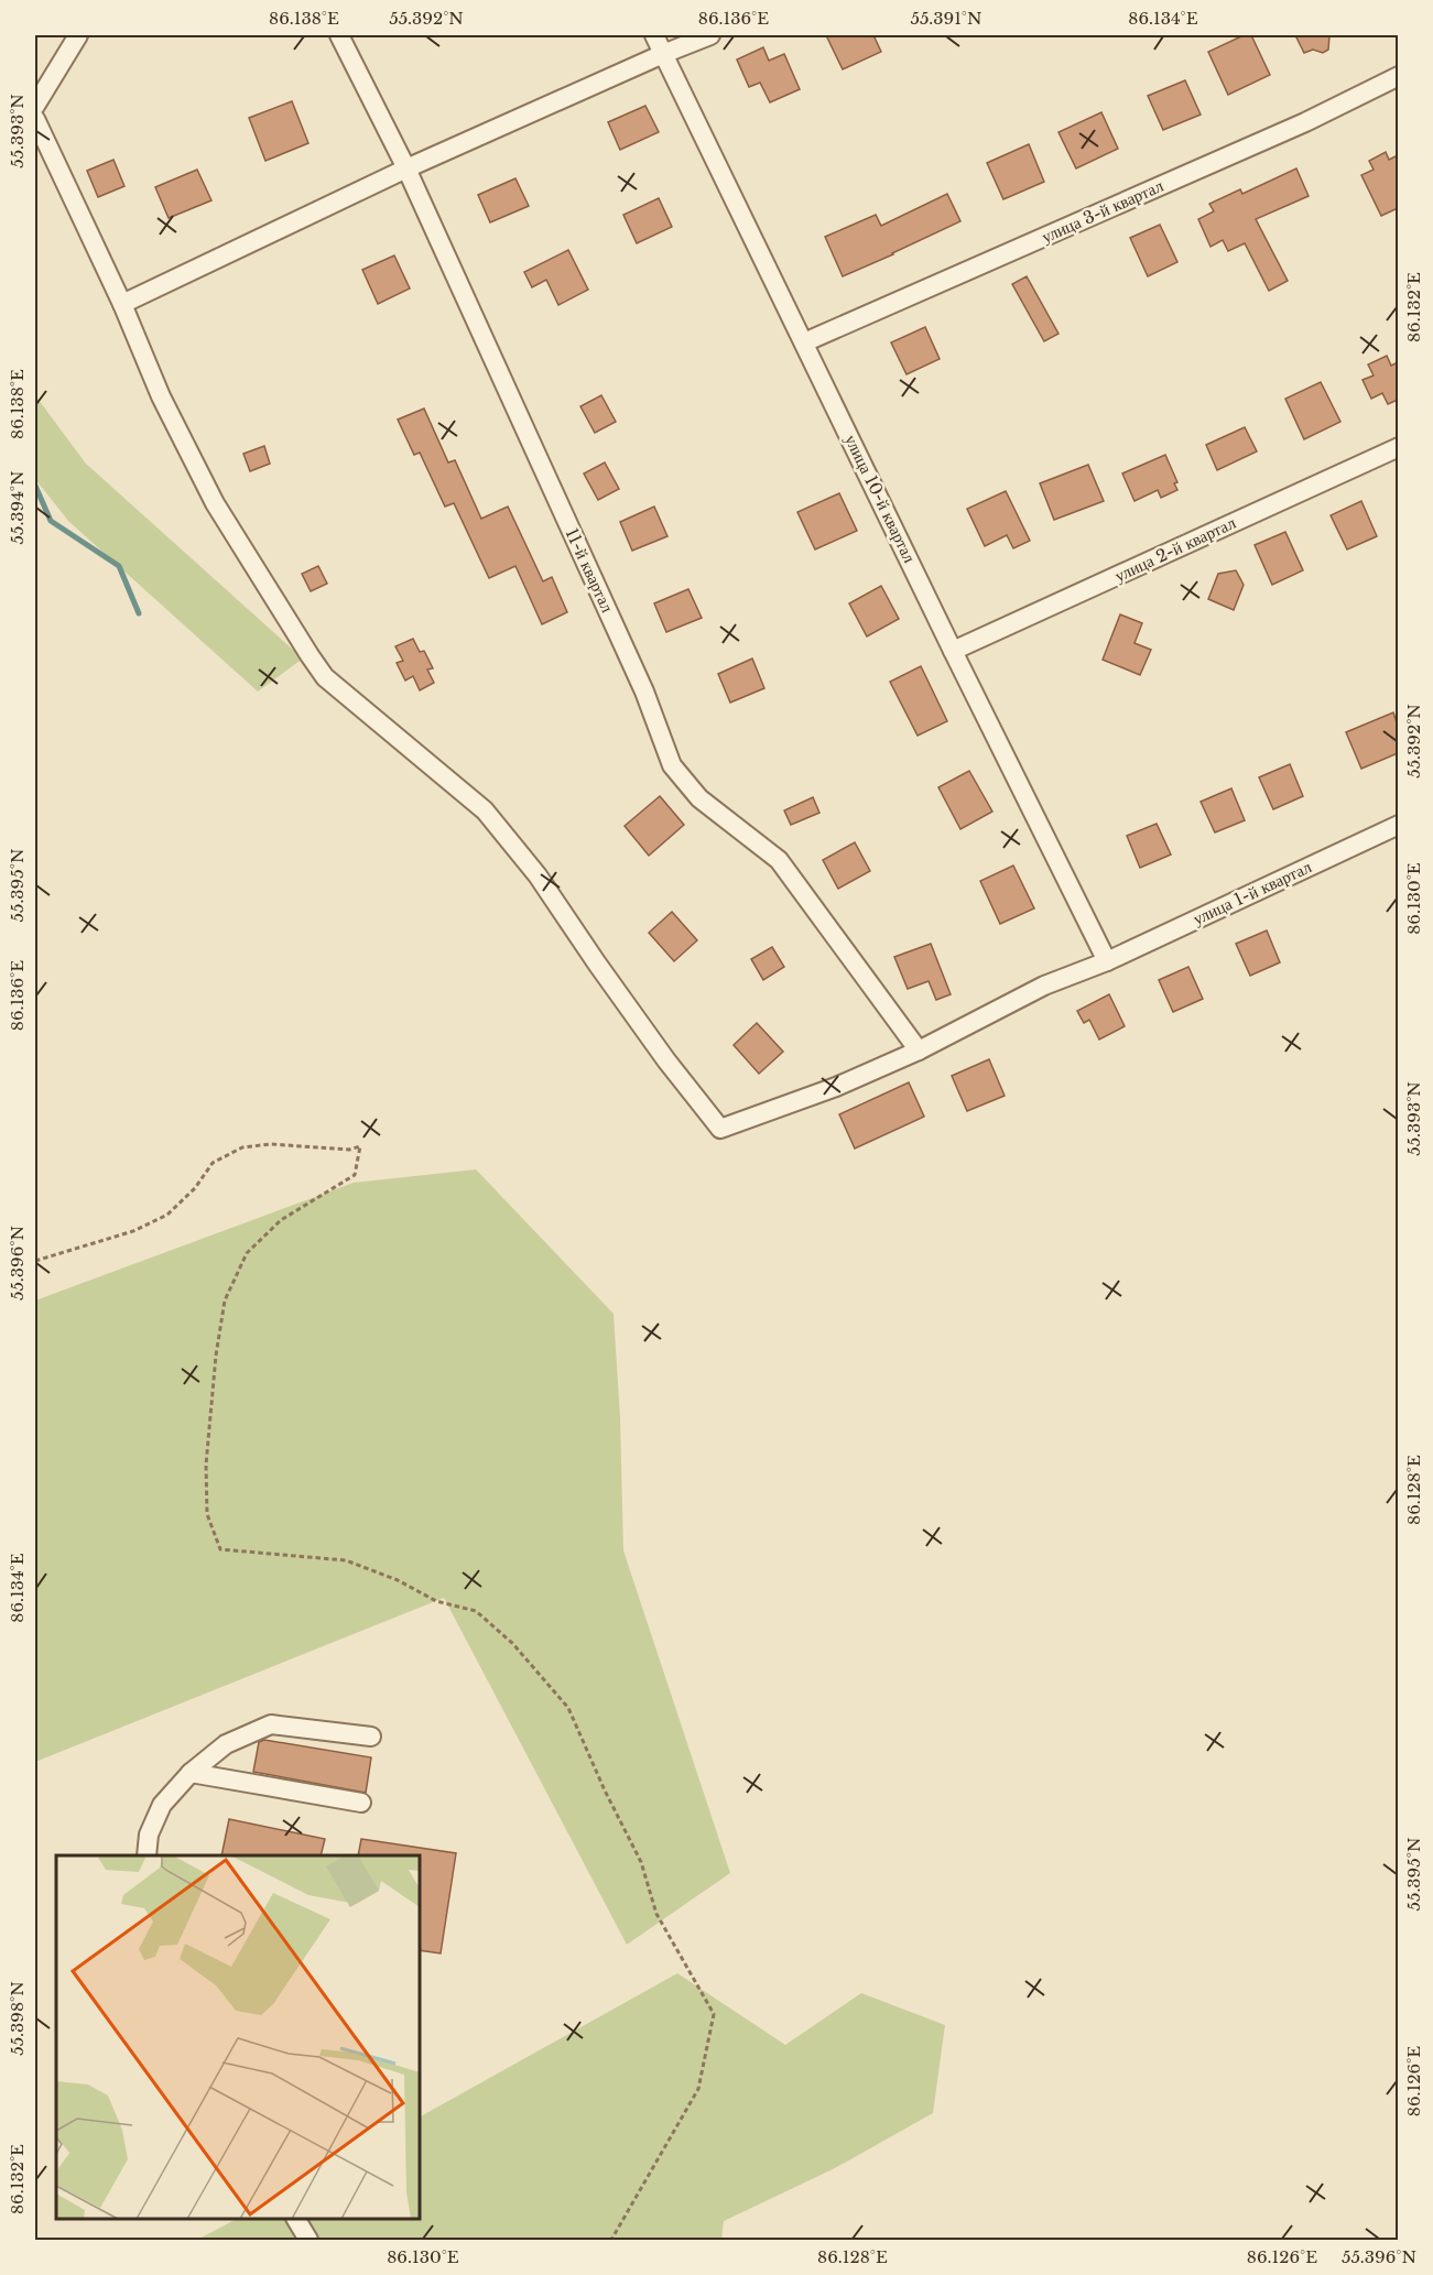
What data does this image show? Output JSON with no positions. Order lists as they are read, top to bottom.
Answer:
{
  "streets": {
    "street": [
      "улица 3-й квартал",
      "улица 10-й квартал",
      "улица 2-й квартал",
      "11-й квартал",
      "улица 1-й квартал"
    ]
  },
  "crossings": [
    ["улица 3-й квартал", "улица 10-й квартал"],
    ["улица 10-й квартал", "улица 2-й квартал"],
    ["улица 10-й квартал", "улица 1-й квартал"],
    ["11-й квартал", "улица 1-й квартал"]
  ],
  "coordinates": [
    "86.138°E",
    "55.392°N",
    "86.136°E",
    "55.391°N",
    "86.134°E",
    "55.393°N",
    "86.132°E",
    "55.394°N",
    "55.395°N",
    "86.130°E",
    "55.396°N",
    "86.128°E",
    "55.398°N",
    "86.126°E"
  ]
}
